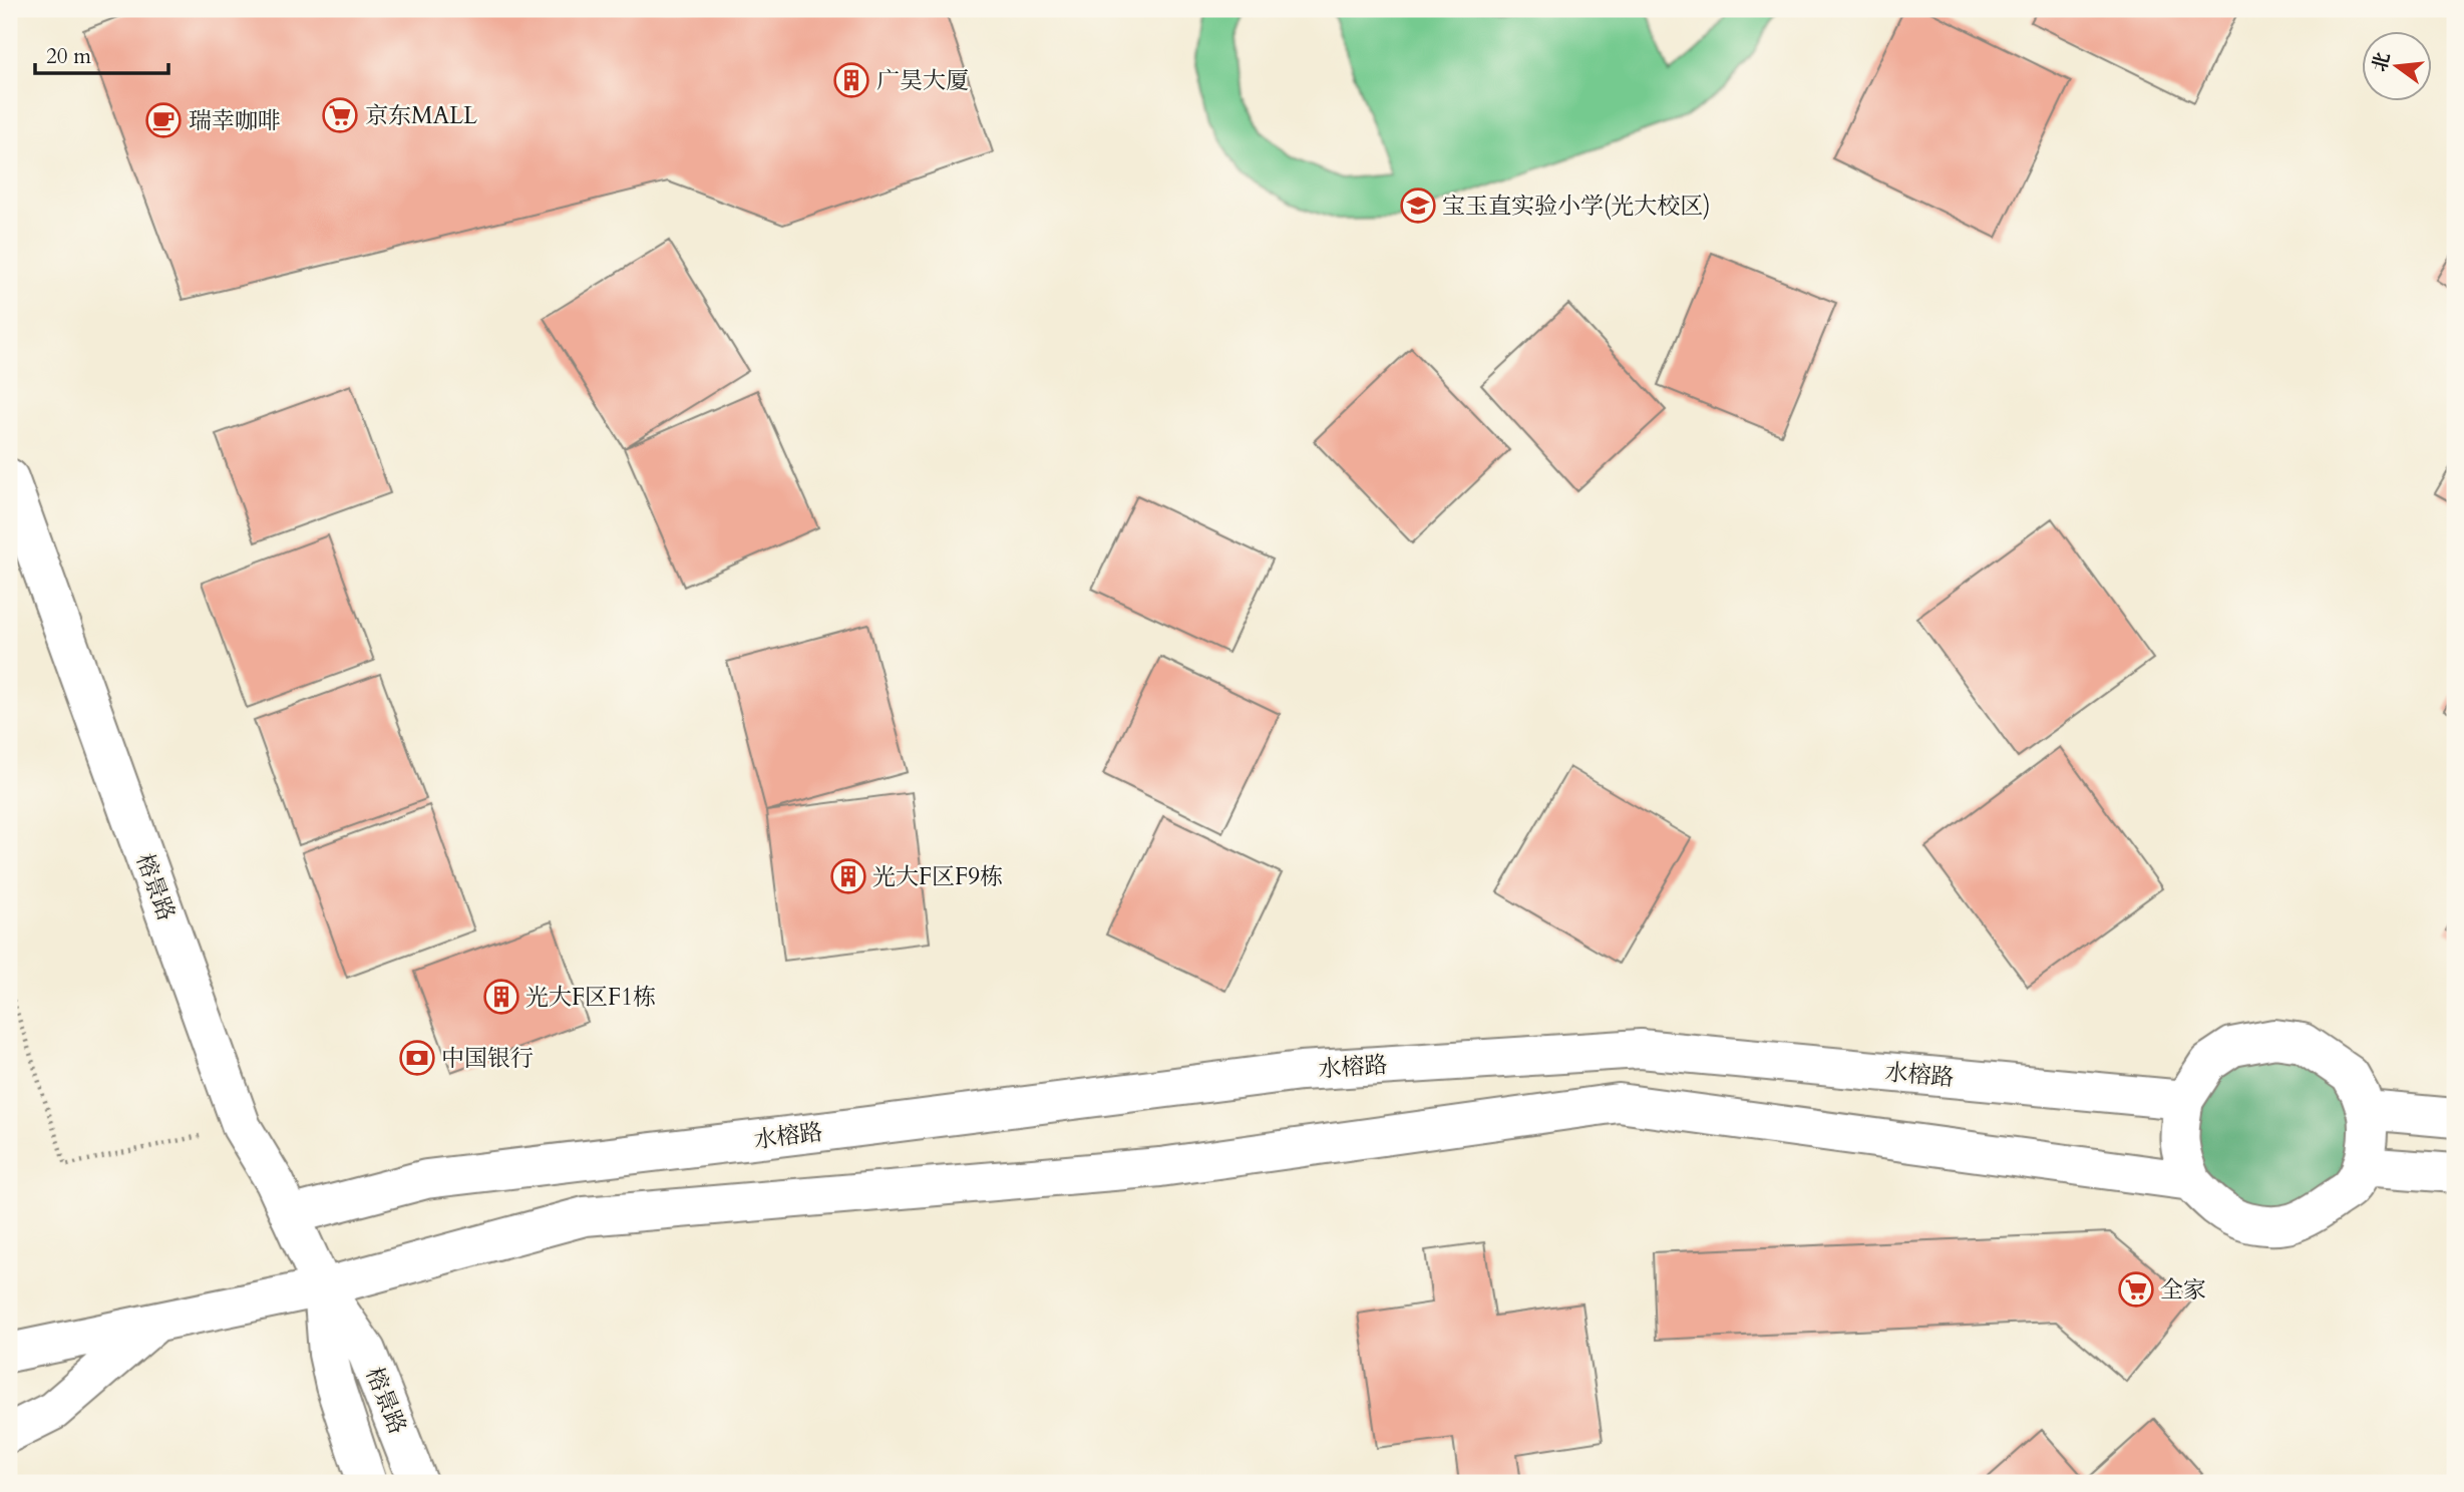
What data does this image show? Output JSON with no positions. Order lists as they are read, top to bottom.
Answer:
{
  "streets": {
    "street": ["榕景路", "水榕路"]
  },
  "crossings": [
    ["榕景路", "水榕路"]
  ],
  "places": {
    "building": ["广昊大厦", "光大F区F9栋", "光大F区F1栋"],
    "supermarket": ["京东MALL", "全家"],
    "cafe": ["瑞幸咖啡"],
    "school or university": ["宝玉直实验小学(光大校区)"],
    "bank": ["中国银行"]
  },
  "scale_bar": "20 m",
  "north": "left"
}
